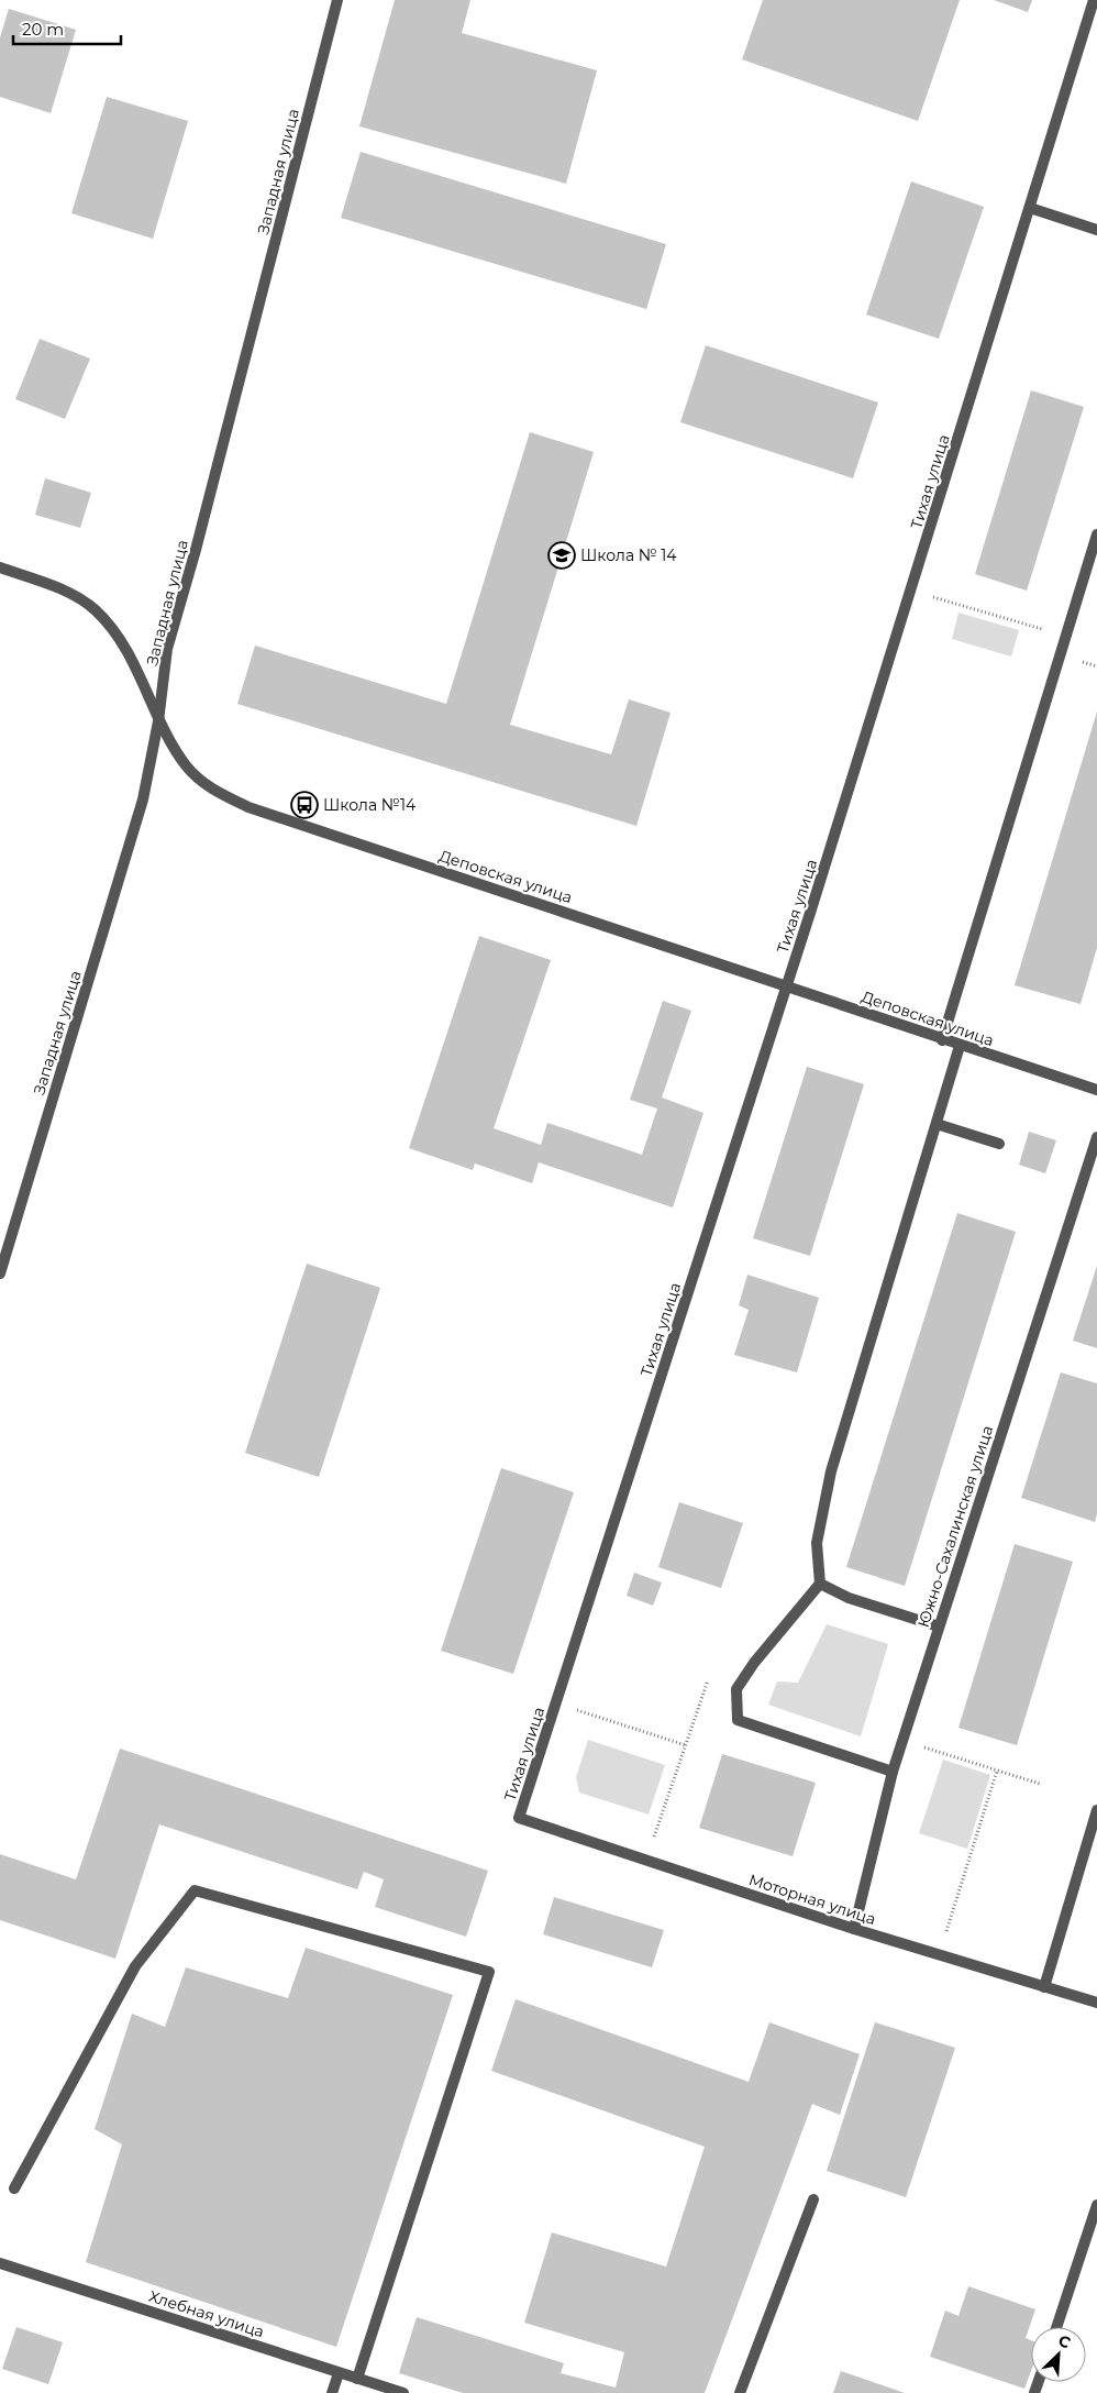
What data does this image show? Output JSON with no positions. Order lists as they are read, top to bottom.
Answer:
{
  "streets": {
    "street": [
      "Западная улица",
      "Тихая улица",
      "Деповская улица",
      "Южно-Сахалинская улица",
      "Моторная улица",
      "Хлебная улица"
    ]
  },
  "crossings": [
    ["Западная улица", "Деповская улица"],
    ["Тихая улица", "Деповская улица"],
    ["Тихая улица", "Моторная улица"],
    ["Южно-Сахалинская улица", "Моторная улица"]
  ],
  "places": {
    "school or university": ["Школа № 14"],
    "bus stop": ["Школа №14"]
  },
  "scale_bar": "20 m",
  "north": "top right"
}
